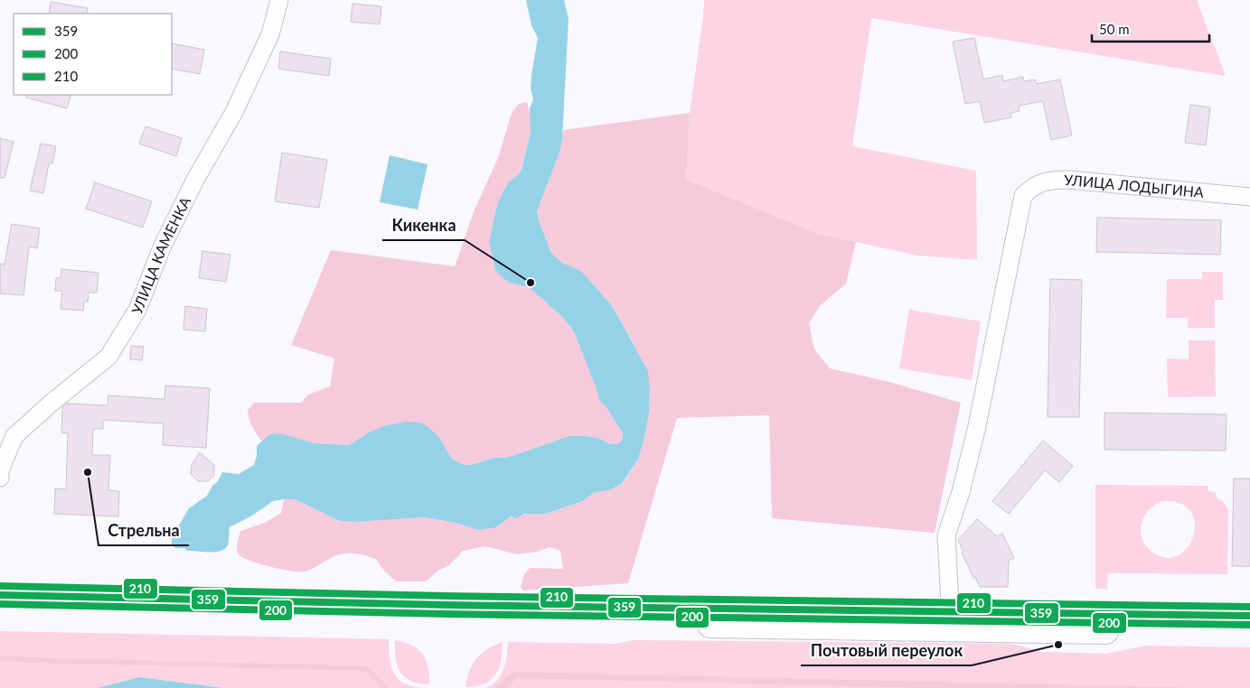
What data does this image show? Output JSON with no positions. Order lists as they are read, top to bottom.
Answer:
{
  "streets": {
    "street": ["УЛИЦА ЛОДЫГИНА", "УЛИЦА КАМЕНКА"]
  },
  "places": ["Кикенка", "Стрельна", "Почтовый переулок"],
  "lines": ["transit line 210", "transit line 359", "transit line 200"],
  "legend": ["359", "200", "210"],
  "scale_bar": "50 m"
}
